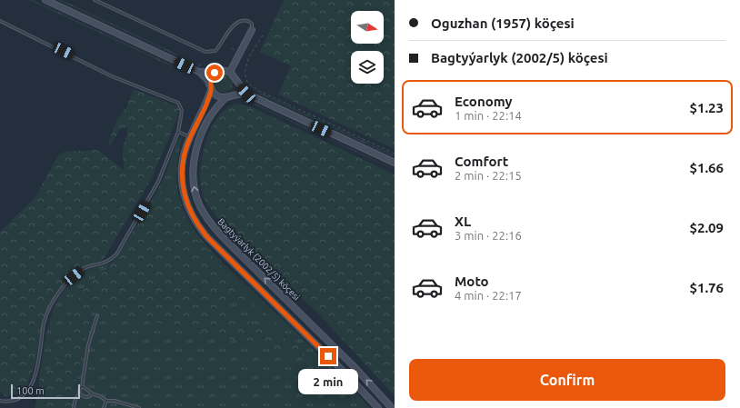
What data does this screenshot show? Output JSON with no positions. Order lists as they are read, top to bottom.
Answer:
{
  "streets": {
    "street": ["Bagtyýarlyk (2002/5) köçesi"]
  },
  "scale_bar": "100 m",
  "north": "right",
  "page": {
    "banner": ["Oguzhan (1957) köçesi", "Bagtyýarlyk (2002/5) köçesi"],
    "list": [
      {
        "name": "Economy",
        "note": "1 min · 22:14",
        "value": "$1.23"
      },
      {
        "name": "Comfort",
        "note": "2 min · 22:15",
        "value": "$1.66"
      },
      {
        "name": "XL",
        "note": "3 min · 22:16",
        "value": "$2.09"
      },
      {
        "name": "Moto",
        "note": "4 min · 22:17",
        "value": "$1.76"
      }
    ],
    "buttons": "Confirm",
    "bubble": "2 min",
    "scale": "100 m"
  }
}
